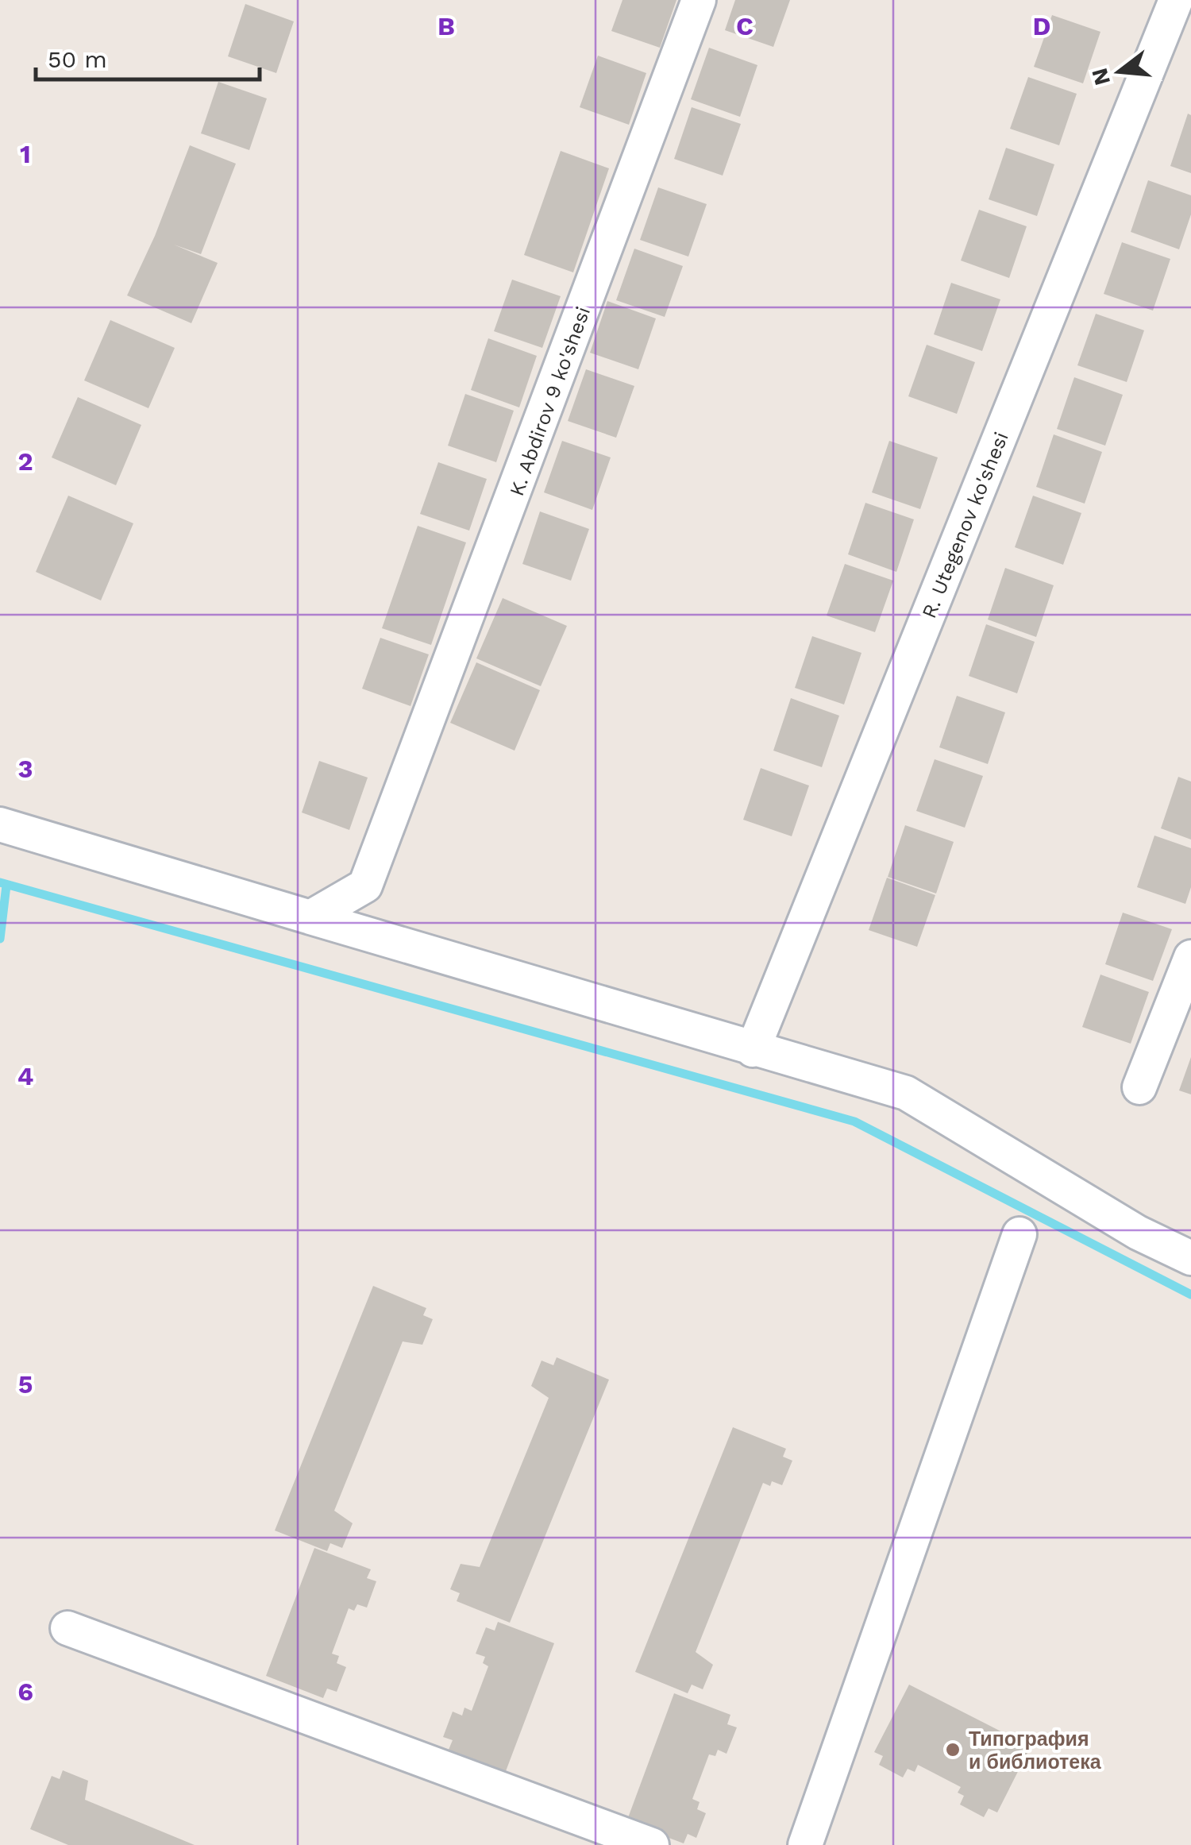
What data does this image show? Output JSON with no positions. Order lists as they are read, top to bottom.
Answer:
{
  "streets": {
    "street": ["K. Abdirov 9 ko'shesi", "R. Utegenov ko'shesi"]
  },
  "places": ["Типография и библиотека"],
  "scale_bar": "50 m",
  "north": "left",
  "grid": {
    "columns": ["B", "C", "D"],
    "rows": [
      "1",
      "2",
      "3",
      "4",
      "5",
      "6"
    ]
  }
}
